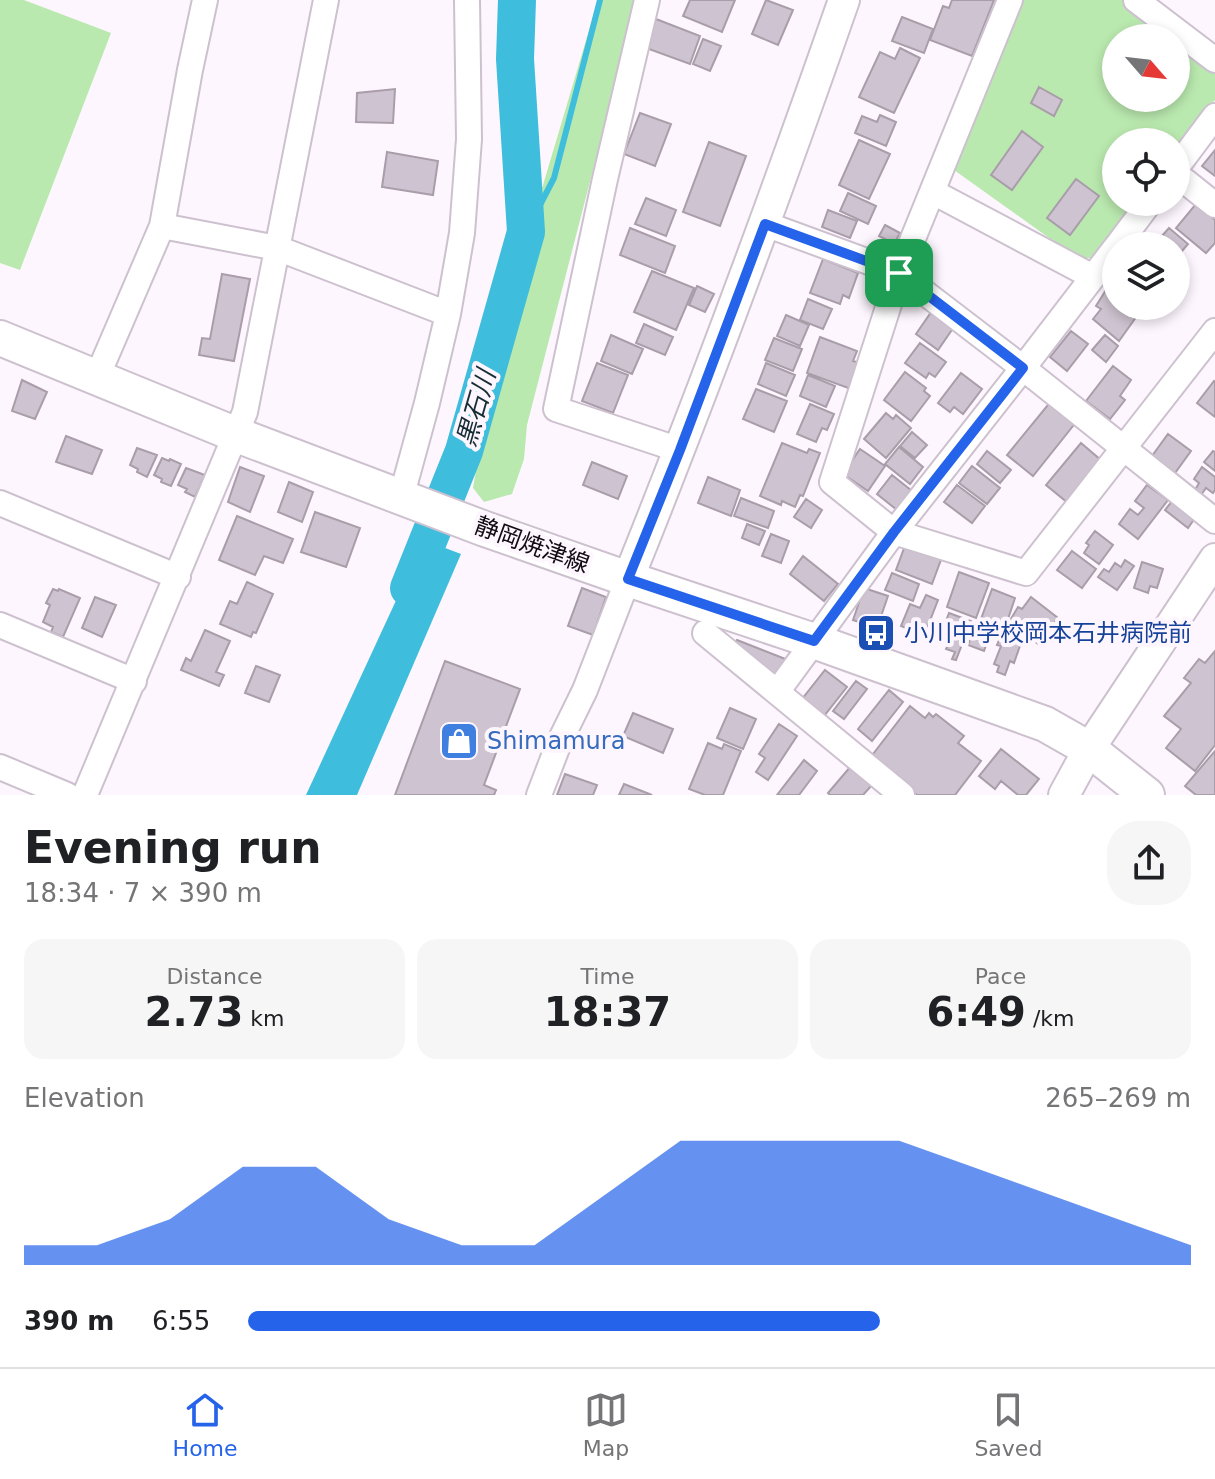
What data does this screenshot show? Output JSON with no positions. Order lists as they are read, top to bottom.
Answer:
{
  "streets": {
    "main road": ["静岡焼津線"]
  },
  "water": ["黒石川"],
  "places": {
    "bus stop": ["小川中学校岡本石井病院前"],
    "shop": ["Shimamura"]
  },
  "north": "bottom right",
  "page": {
    "heading": ["Evening run", "18:34 · 7 × 390 m"],
    "stats": [
      ["Distance", "2.73 km"],
      ["Time", "18:37"],
      ["Pace", "6:49 /km"]
    ],
    "chart": ["Elevation", "265–269 m"],
    "list": [
      {
        "name": "390 m",
        "note": "6:55"
      }
    ],
    "tabs": ["Home", "Map", "Saved"]
  }
}
